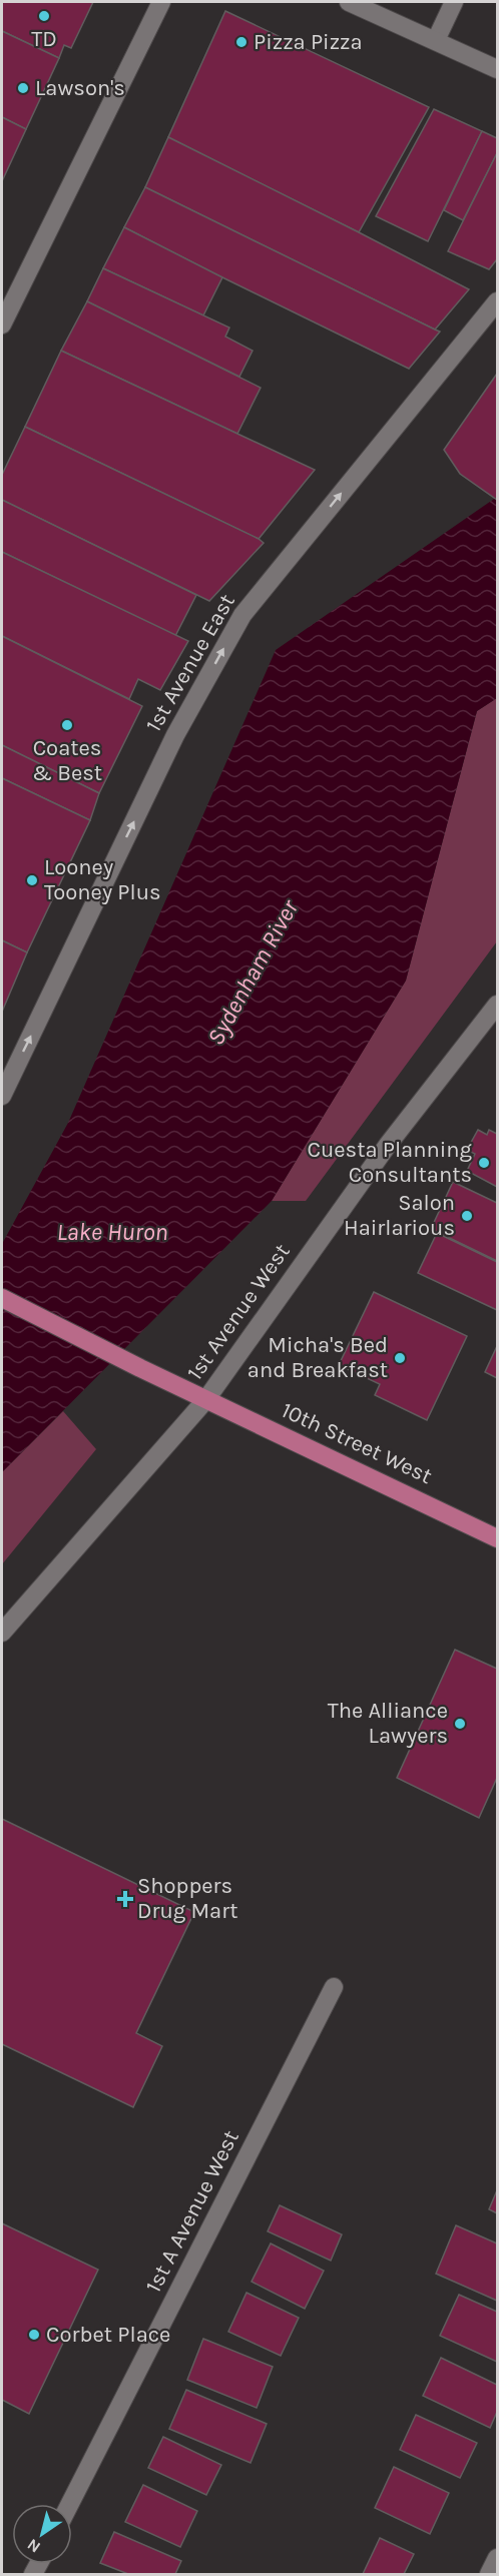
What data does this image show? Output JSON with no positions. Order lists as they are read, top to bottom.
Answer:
{
  "streets": {
    "main road": ["10th Street West"],
    "street": ["1st Avenue East", "1st Avenue West", "1st A Avenue West"]
  },
  "crossings": [
    ["1st Avenue West", "10th Street West"]
  ],
  "one_way": ["1st Avenue East"],
  "water": ["Sydenham River", "Lake Huron"],
  "places": {
    "other": [
      "TD",
      "Pizza Pizza",
      "Lawson's",
      "Coates & Best",
      "Looney Tooney Plus",
      "Cuesta Planning Consultants",
      "Salon Hairlarious",
      "Micha's Bed and Breakfast",
      "The Alliance Lawyers",
      "Corbet Place"
    ],
    "health": ["Shoppers Drug Mart"]
  },
  "north": "bottom left"
}
